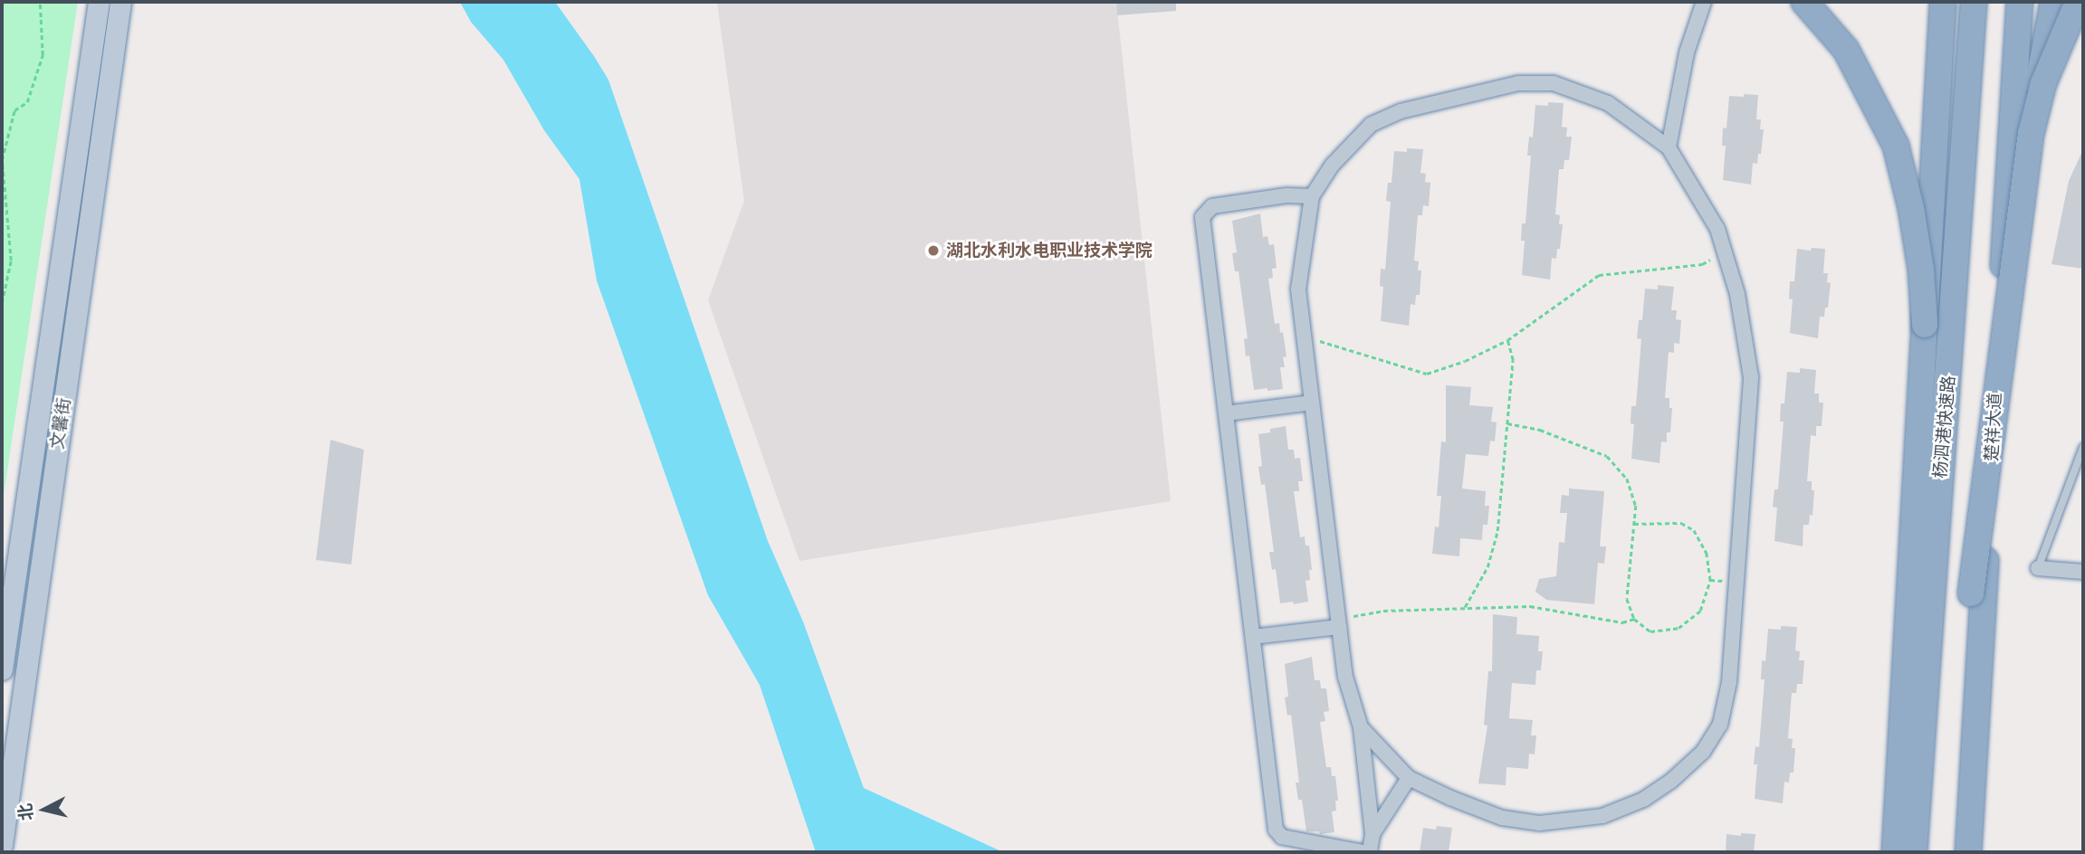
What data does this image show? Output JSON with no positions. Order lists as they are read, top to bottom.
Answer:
{
  "streets": {
    "highway": ["杨泗港快速路", "楚祥大道"],
    "main road": ["文馨街"]
  },
  "places": ["湖北水利水电职业技术学院"],
  "north": "left"
}
